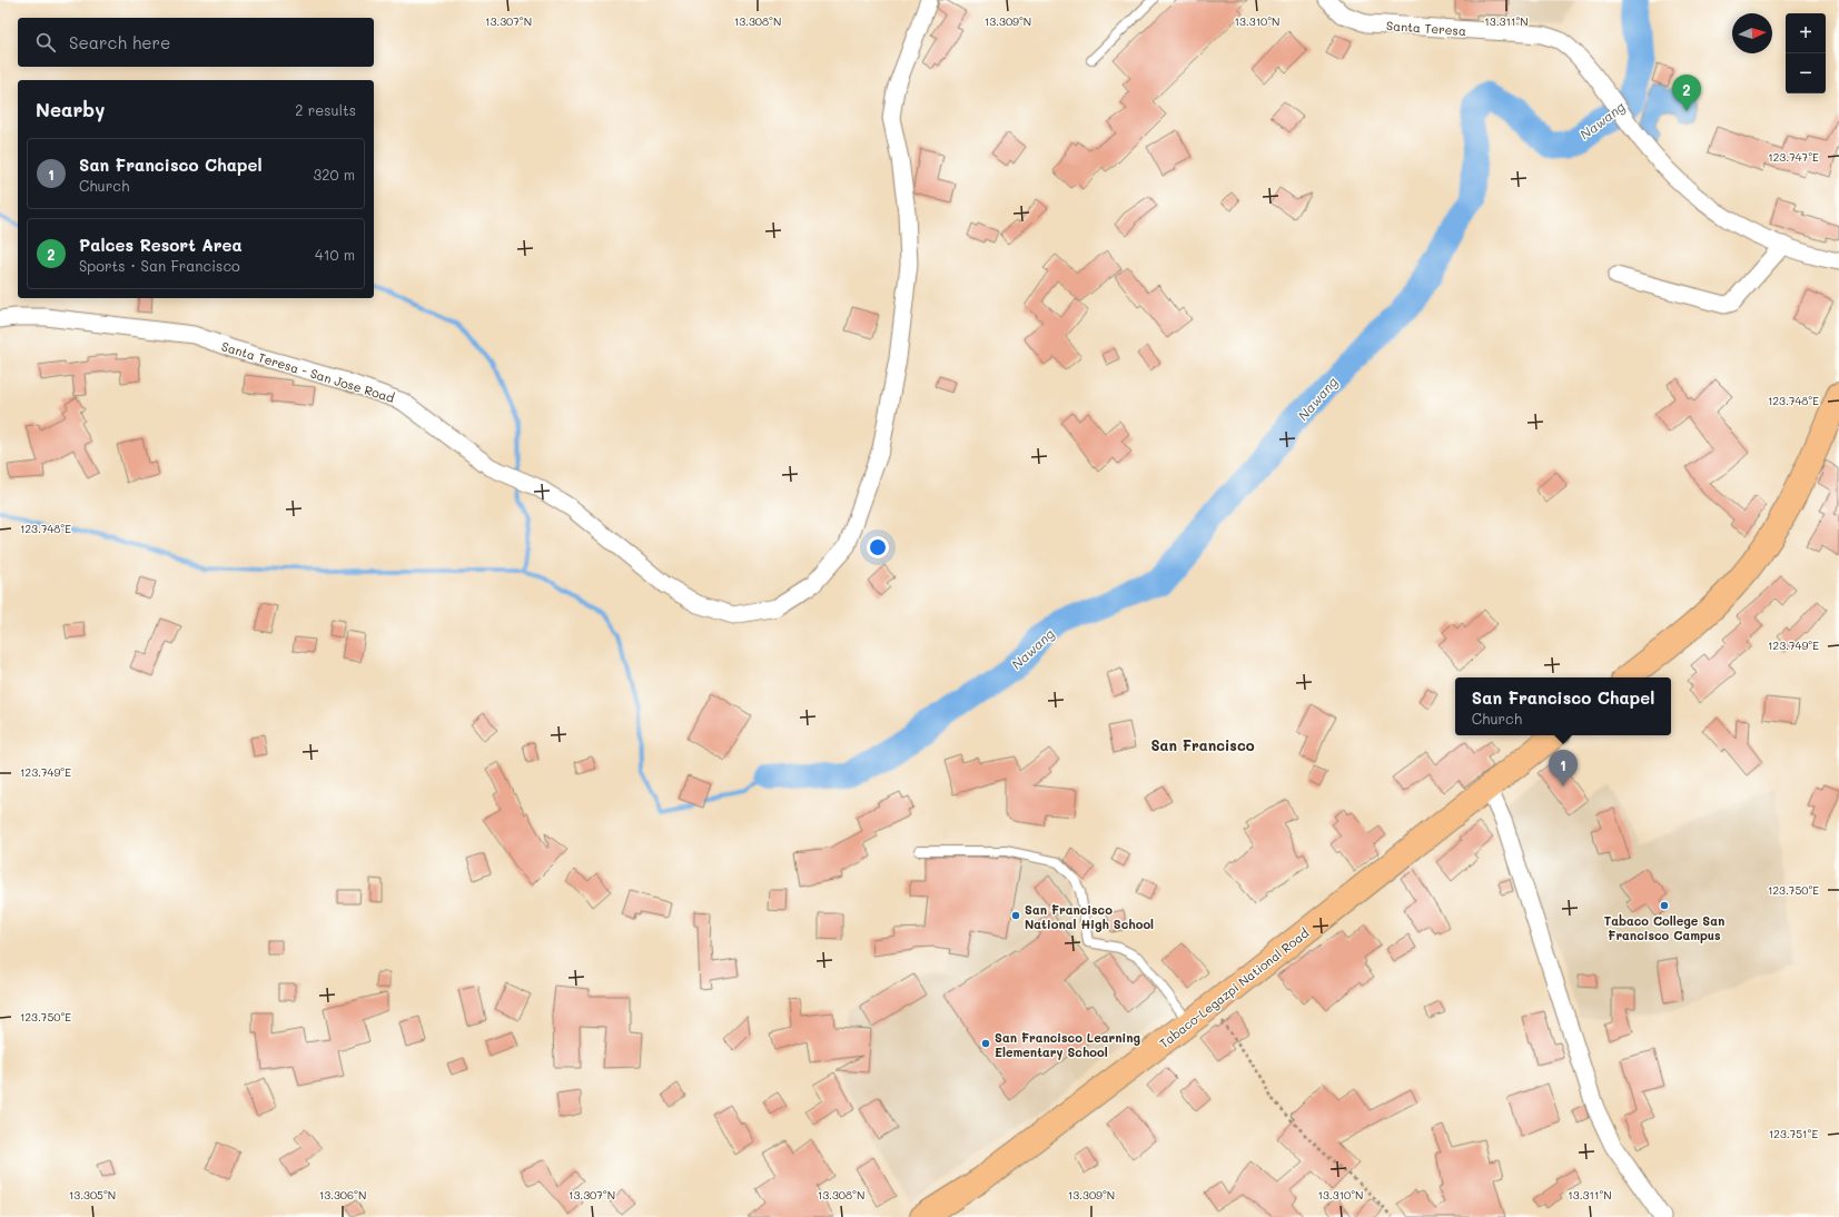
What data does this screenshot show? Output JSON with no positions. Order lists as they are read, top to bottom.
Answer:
{
  "streets": {
    "main road": ["Tabaco-Legazpi National Road"],
    "street": ["Santa Teresa", "Santa Teresa - San Jose Road"]
  },
  "districts": ["San Francisco"],
  "water": ["Nawang"],
  "places": ["Tabaco College San Francisco Campus", "San Francisco National High School", "San Francisco Learning Elementary School"],
  "north": "right",
  "page": {
    "map_buttons": ["+", "−"],
    "search": "Search here",
    "pins": ["2", "1"],
    "heading": ["Nearby", "2 results"],
    "list": [
      {
        "mark": "1",
        "name": "San Francisco Chapel",
        "note": "Church",
        "value": "320 m"
      },
      {
        "mark": "2",
        "name": "Palces Resort Area",
        "note": "Sports · San Francisco",
        "value": "410 m"
      }
    ],
    "popup": ["San Francisco Chapel", "Church"]
  },
  "coordinates": [
    "13.307°N",
    "13.308°N",
    "13.309°N",
    "13.310°N",
    "13.311°N",
    "123.747°E",
    "123.748°E",
    "123.749°E",
    "123.750°E",
    "123.751°E",
    "13.305°N",
    "13.306°N"
  ]
}
